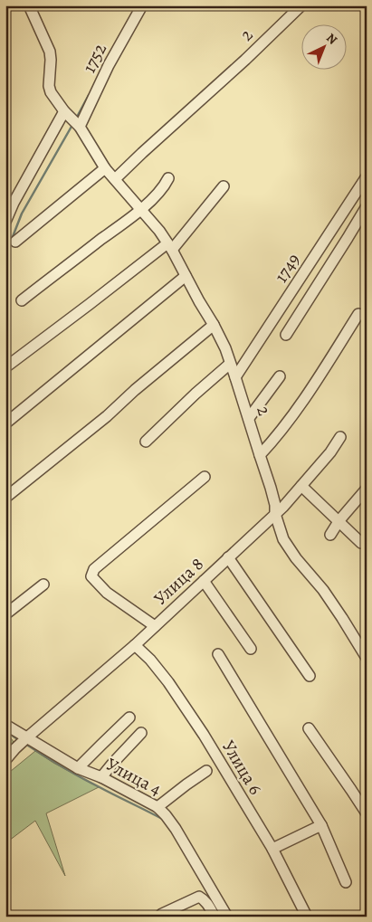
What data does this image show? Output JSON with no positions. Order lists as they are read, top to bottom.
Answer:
{
  "streets": {
    "street": [
      "2",
      "1752",
      "1749",
      "Улица 8",
      "Улица 6",
      "Улица 4"
    ]
  },
  "crossings": [
    ["2", "1752"],
    ["2", "1749"],
    ["2", "Улица 8"],
    ["Улица 8", "Улица 6"],
    ["Улица 8", "Улица 4"]
  ],
  "north": "top right"
}
